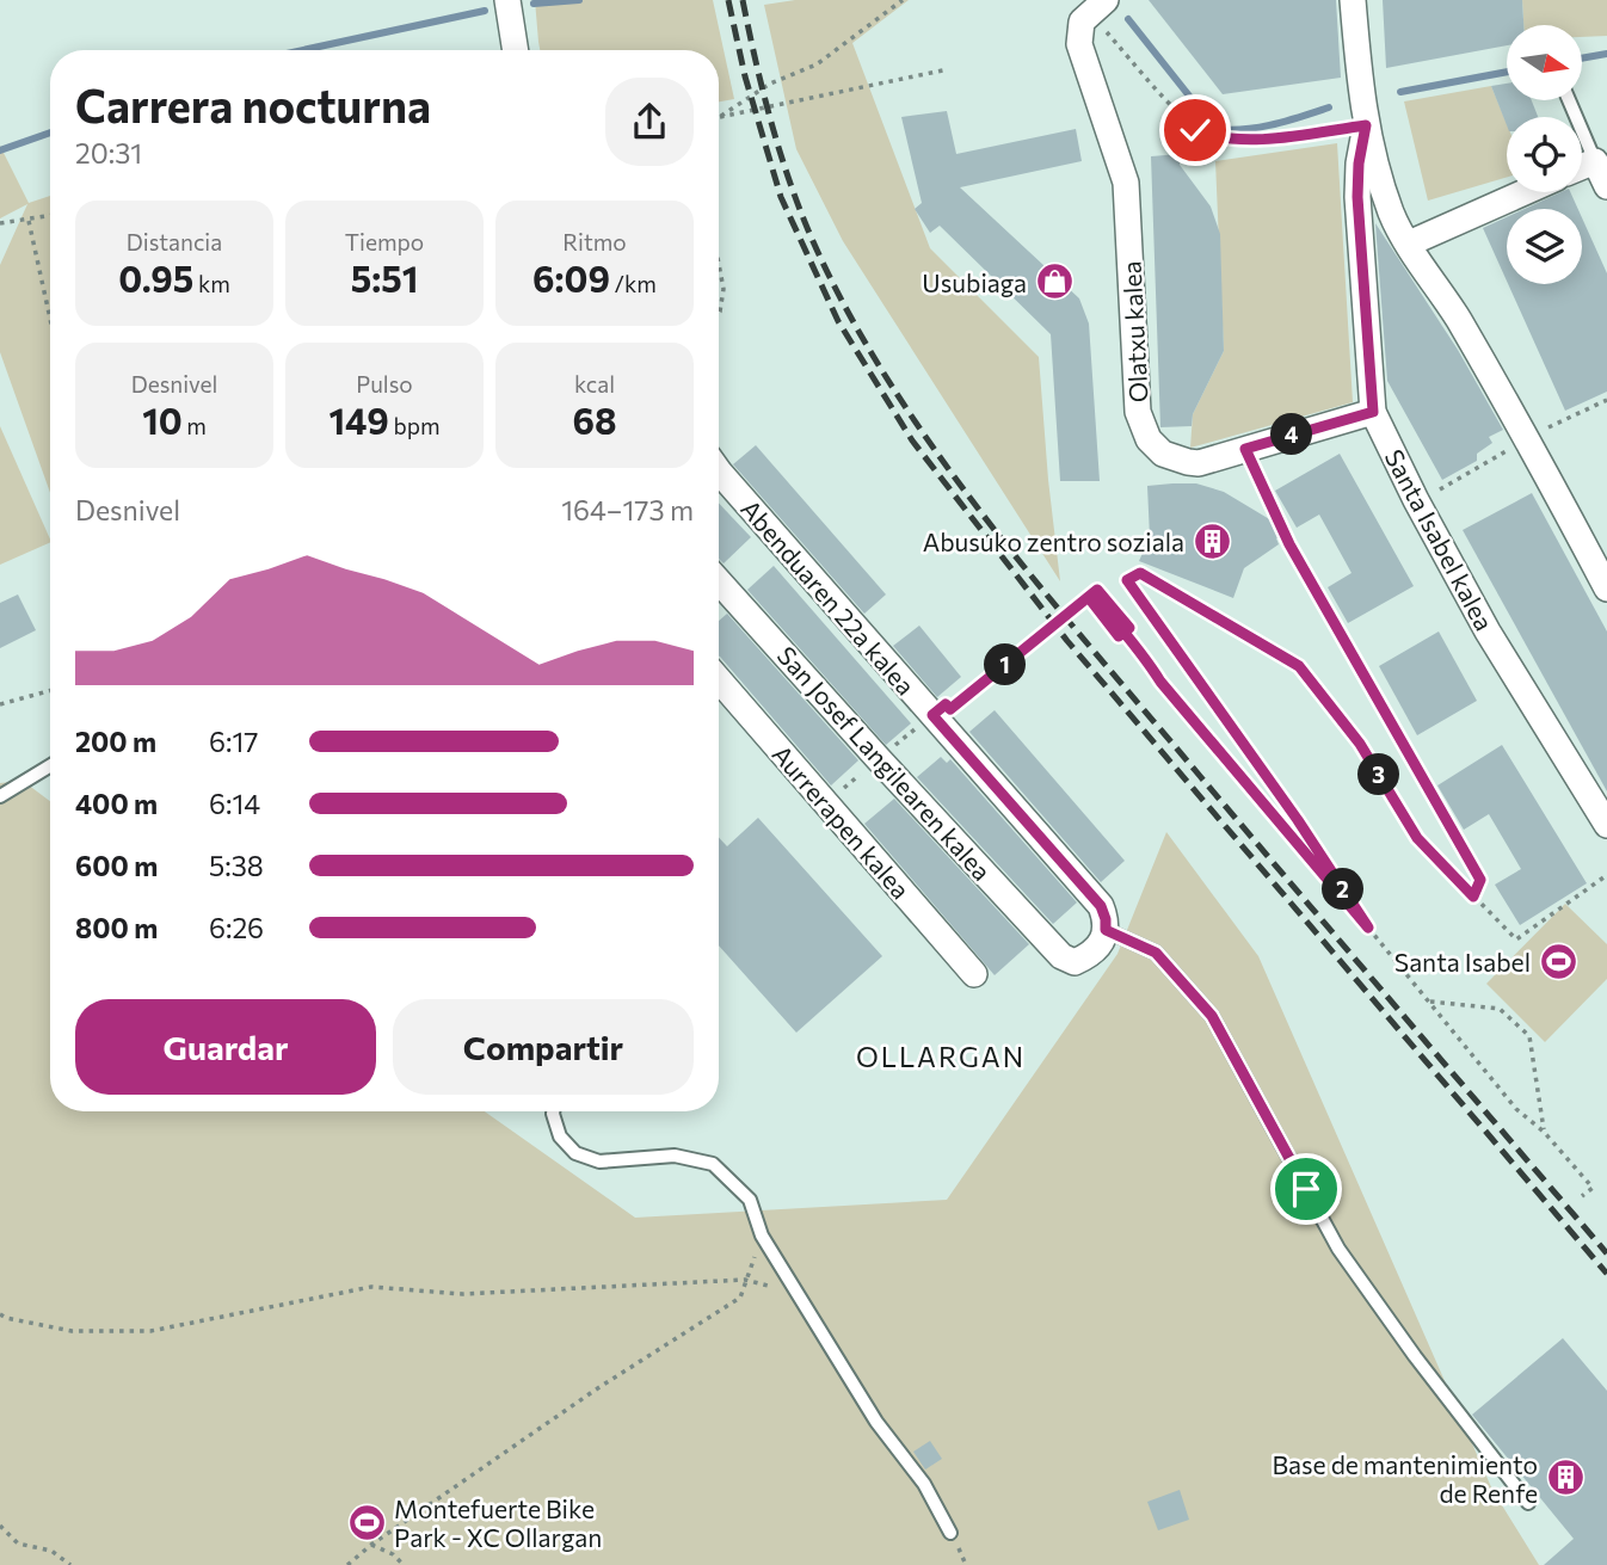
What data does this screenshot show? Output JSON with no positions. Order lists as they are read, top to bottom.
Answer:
{
  "streets": {
    "street": [
      "Olatxu kalea",
      "Santa Isabel kalea",
      "Abenduaren 22a kalea",
      "San Josef Langilearen kalea",
      "Aurrerapen kalea"
    ]
  },
  "crossings": [
    ["Olatxu kalea", "Santa Isabel kalea"],
    ["Abenduaren 22a kalea", "San Josef Langilearen kalea"]
  ],
  "districts": ["OLLARGAN"],
  "places": {
    "shop": ["Usubiaga"],
    "building": ["Abusuko zentro soziala", "Base de mantenimiento de Renfe"],
    "sports": ["Santa Isabel", "Montefuerte Bike Park - XC Ollargan"]
  },
  "north": "right",
  "page": {
    "heading": ["Carrera nocturna", "20:31"],
    "stats": [
      ["Distancia", "0.95 km"],
      ["Tiempo", "5:51"],
      ["Ritmo", "6:09 /km"],
      ["Desnivel", "10 m"],
      ["Pulso", "149 bpm"],
      ["kcal", "68"]
    ],
    "pins": [
      "4",
      "1",
      "3",
      "2"
    ],
    "chart": ["Desnivel", "164–173 m"],
    "list": [
      {
        "name": "200 m",
        "note": "6:17"
      },
      {
        "name": "400 m",
        "note": "6:14"
      },
      {
        "name": "600 m",
        "note": "5:38"
      },
      {
        "name": "800 m",
        "note": "6:26"
      }
    ],
    "buttons": ["Guardar", "Compartir"]
  }
}
